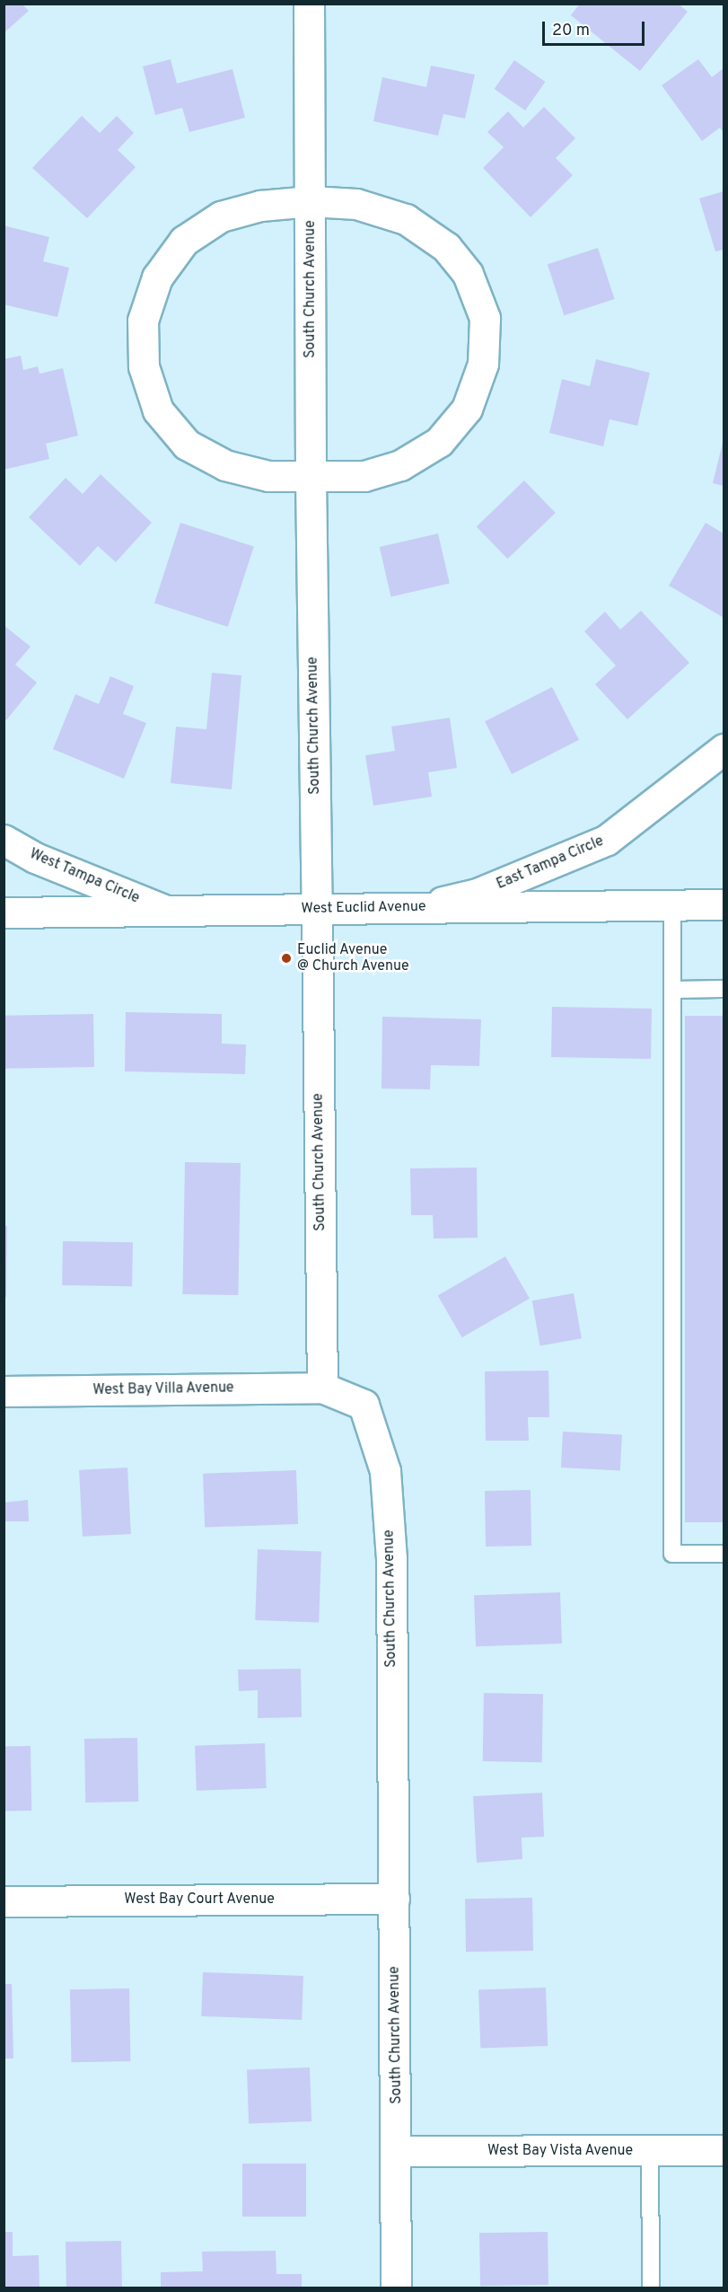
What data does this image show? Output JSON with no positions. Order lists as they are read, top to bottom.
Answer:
{
  "streets": {
    "street": [
      "South Church Avenue",
      "East Tampa Circle",
      "West Tampa Circle",
      "West Euclid Avenue",
      "West Bay Villa Avenue",
      "West Bay Court Avenue",
      "West Bay Vista Avenue"
    ]
  },
  "crossings": [
    ["South Church Avenue", "West Euclid Avenue"],
    ["South Church Avenue", "West Bay Villa Avenue"],
    ["South Church Avenue", "West Bay Court Avenue"],
    ["South Church Avenue", "West Bay Vista Avenue"],
    ["East Tampa Circle", "West Euclid Avenue"],
    ["West Tampa Circle", "West Euclid Avenue"]
  ],
  "places": ["Euclid Avenue @ Church Avenue"],
  "scale_bar": "20 m"
}
